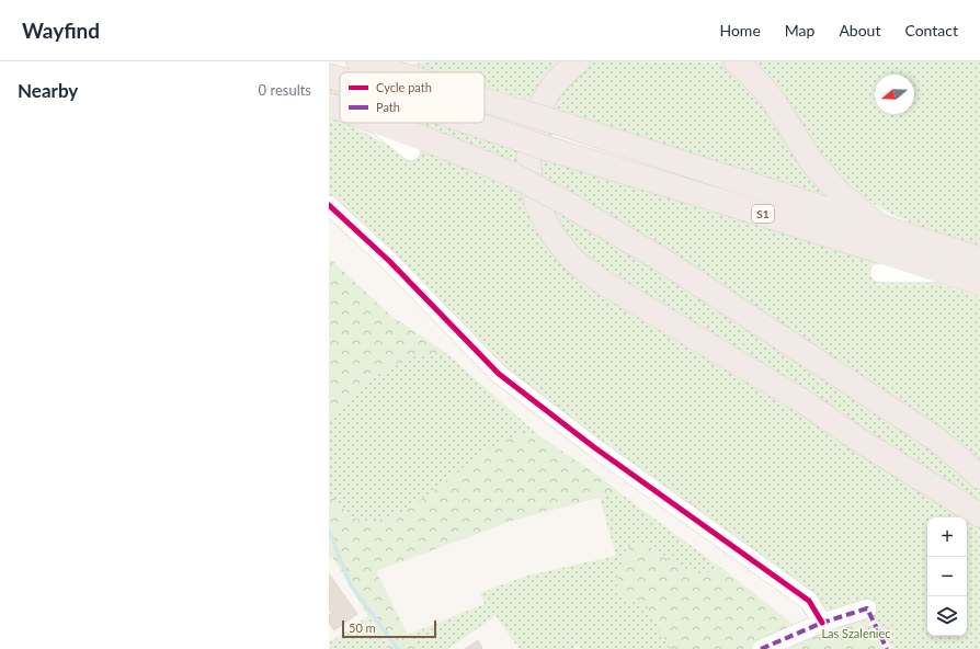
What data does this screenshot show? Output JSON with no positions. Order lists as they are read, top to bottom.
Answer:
{
  "streets": {
    "highway": ["S1"]
  },
  "parks": ["Las Szaleniec"],
  "legend": ["Cycle path", "Path"],
  "scale_bar": "50 m",
  "north": "left",
  "page": {
    "header": "Wayfind",
    "nav": [
      "Home",
      "Map",
      "About",
      "Contact"
    ],
    "heading": ["Nearby", "0 results"],
    "map_buttons": ["+", "−"],
    "scale": "50 m"
  }
}
